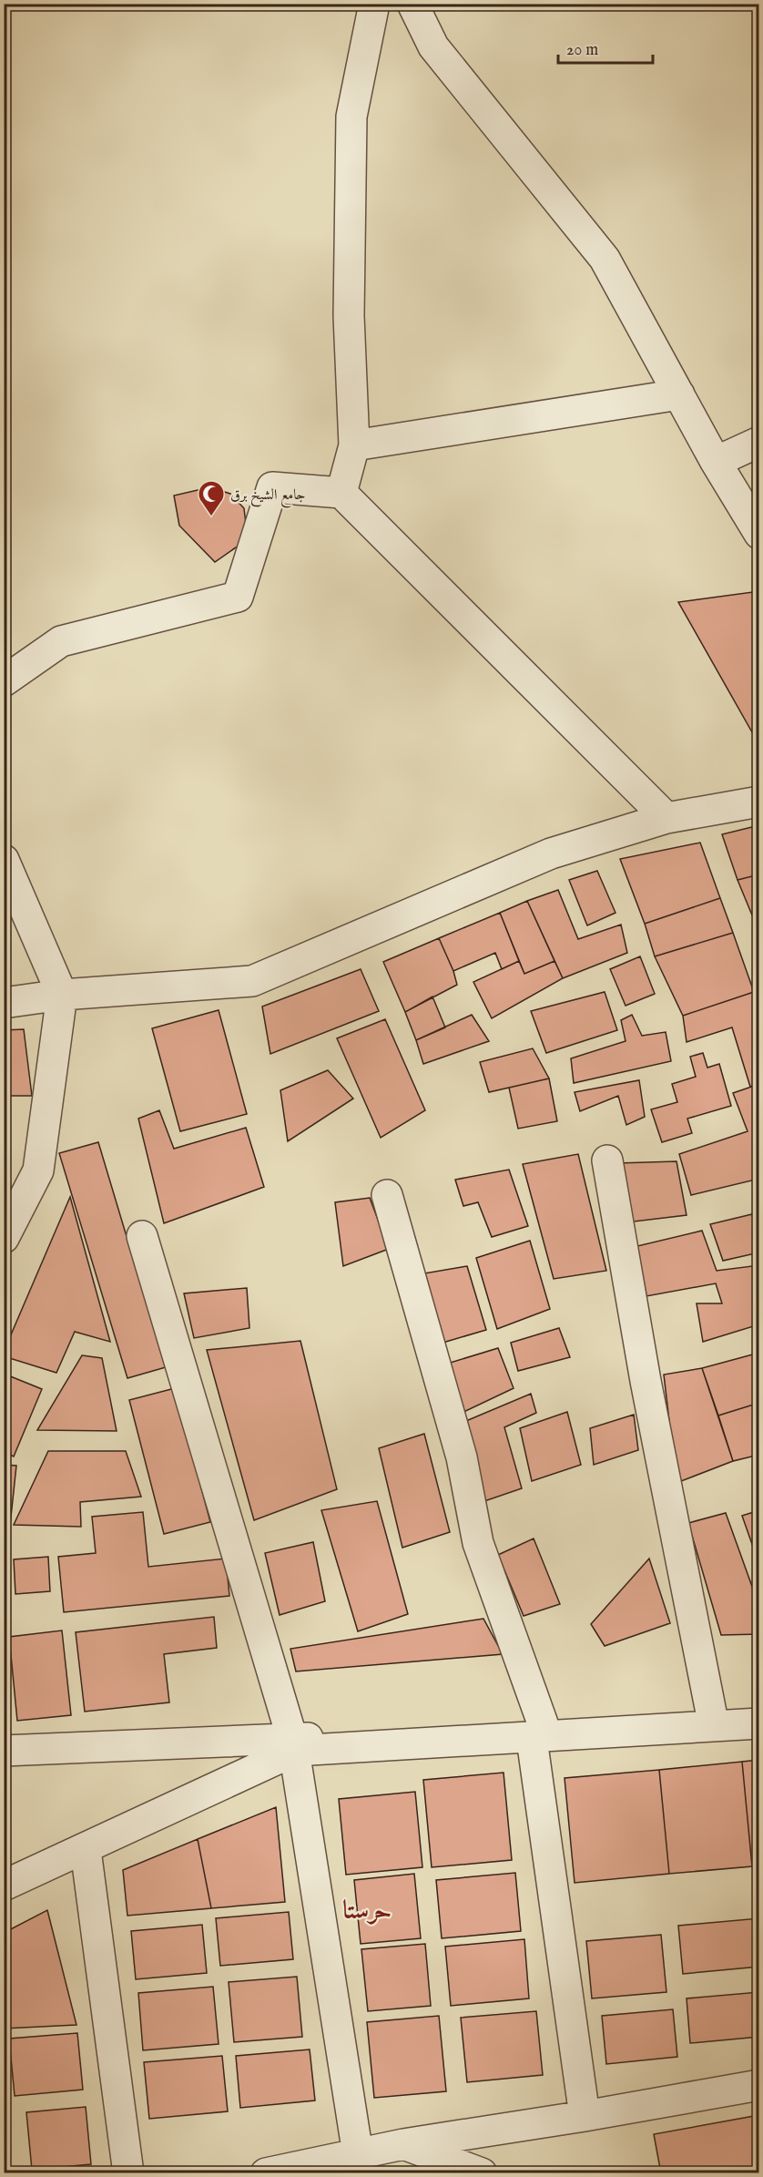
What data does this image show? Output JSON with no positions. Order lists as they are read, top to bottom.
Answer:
{
  "districts": ["حرستا"],
  "places": {
    "mosque": ["جامع الشيخ برق"]
  },
  "scale_bar": "20 m"
}
